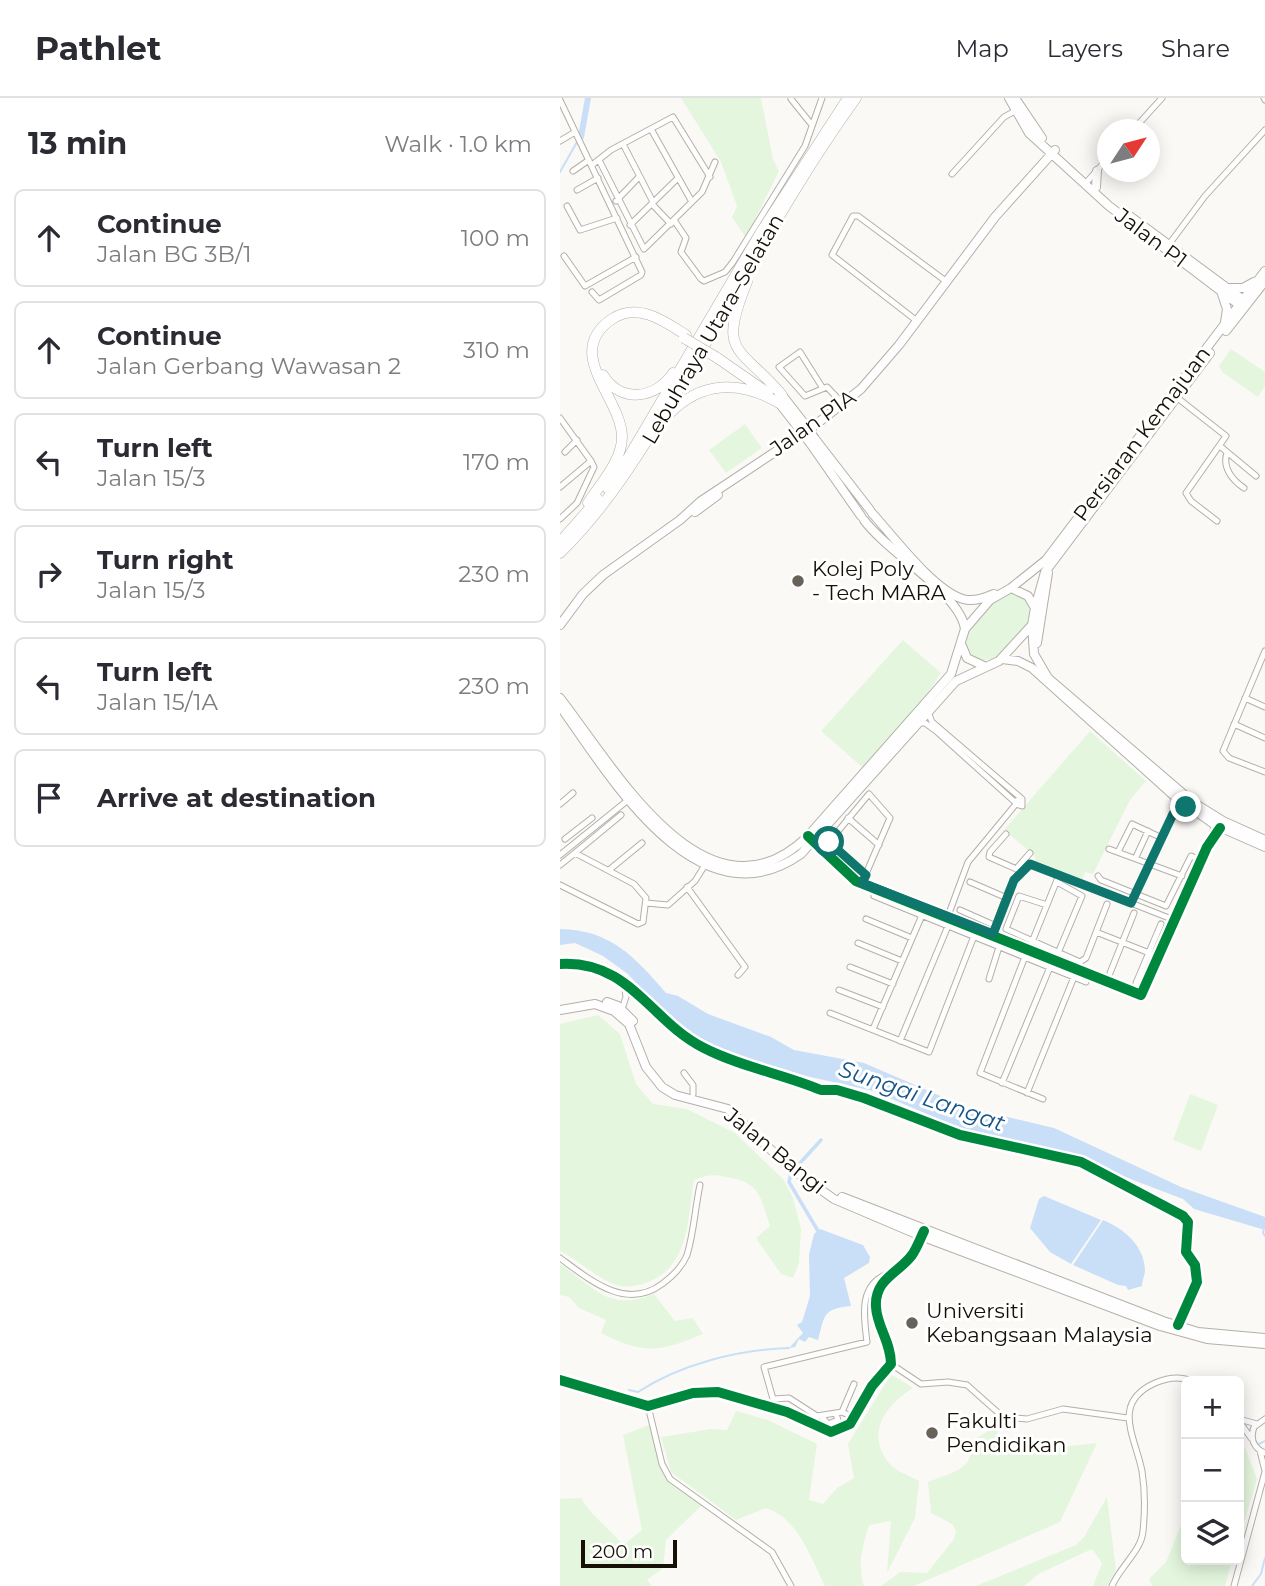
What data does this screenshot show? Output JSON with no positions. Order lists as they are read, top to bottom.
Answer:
{
  "streets": {
    "highway": ["Lebuhraya Utara–Selatan"],
    "main road": [
      "Jalan P1",
      "Jalan P1A",
      "Persiaran Kemajuan",
      "Jalan Bangi"
    ]
  },
  "crossings": [
    ["Jalan P1", "Jalan P1A"],
    ["Jalan P1", "Persiaran Kemajuan"]
  ],
  "water": ["Sungai Langat"],
  "places": ["Kolej Poly - Tech MARA", "Universiti Kebangsaan Malaysia", "Fakulti Pendidikan"],
  "scale_bar": "200 m",
  "north": "top right",
  "page": {
    "header": "Pathlet",
    "nav": ["Map", "Layers", "Share"],
    "heading": ["13 min", "Walk · 1.0 km"],
    "list": [
      ["Continue", "Jalan BG 3B/1", "100 m"],
      ["Continue", "Jalan Gerbang Wawasan 2", "310 m"],
      ["Turn left", "Jalan 15/3", "170 m"],
      ["Turn right", "Jalan 15/3", "230 m"],
      ["Turn left", "Jalan 15/1A", "230 m"],
      "Arrive at destination"
    ],
    "map_buttons": ["+", "−"],
    "scale": "200 m"
  }
}
